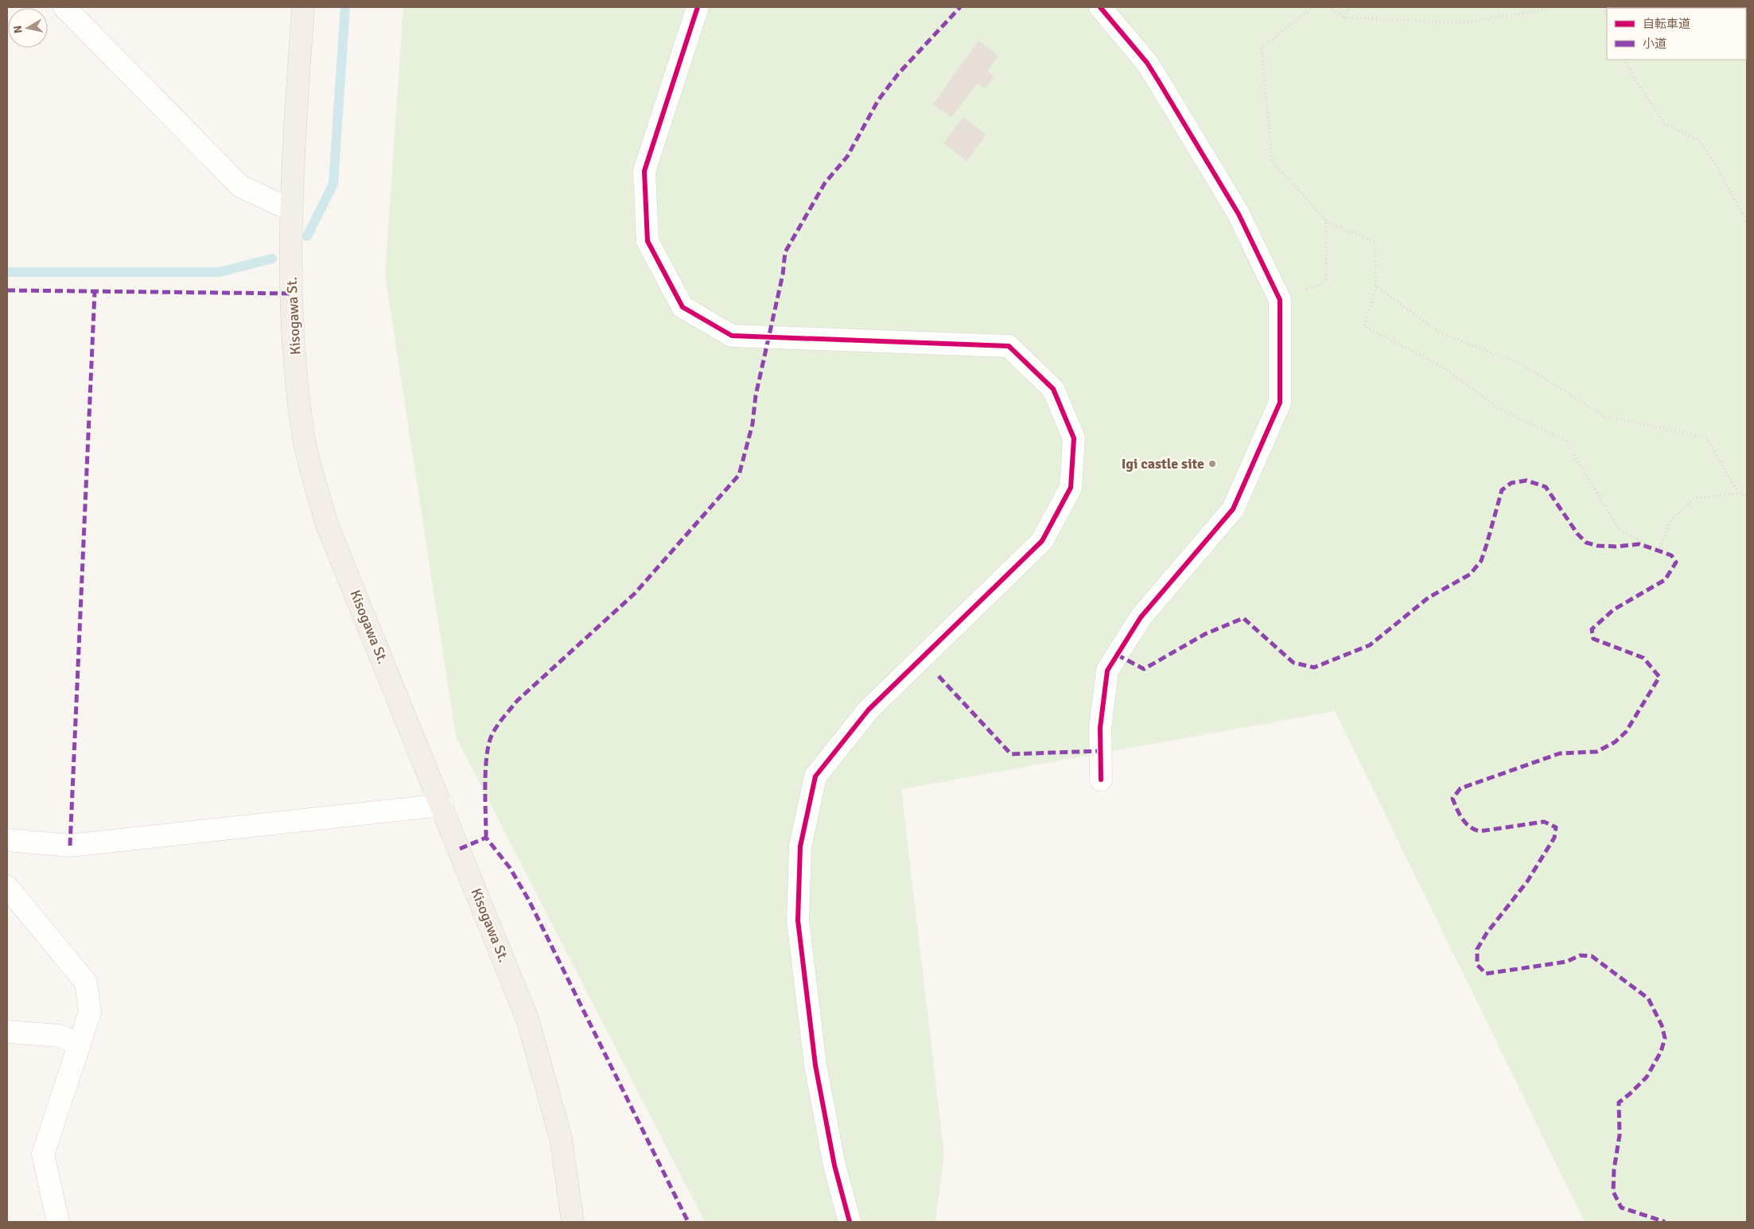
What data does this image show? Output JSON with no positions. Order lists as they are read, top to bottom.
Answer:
{
  "streets": {
    "main road": ["Kisogawa St."]
  },
  "places": ["Igi castle site"],
  "legend": ["自転車道", "小道"],
  "north": "left"
}
